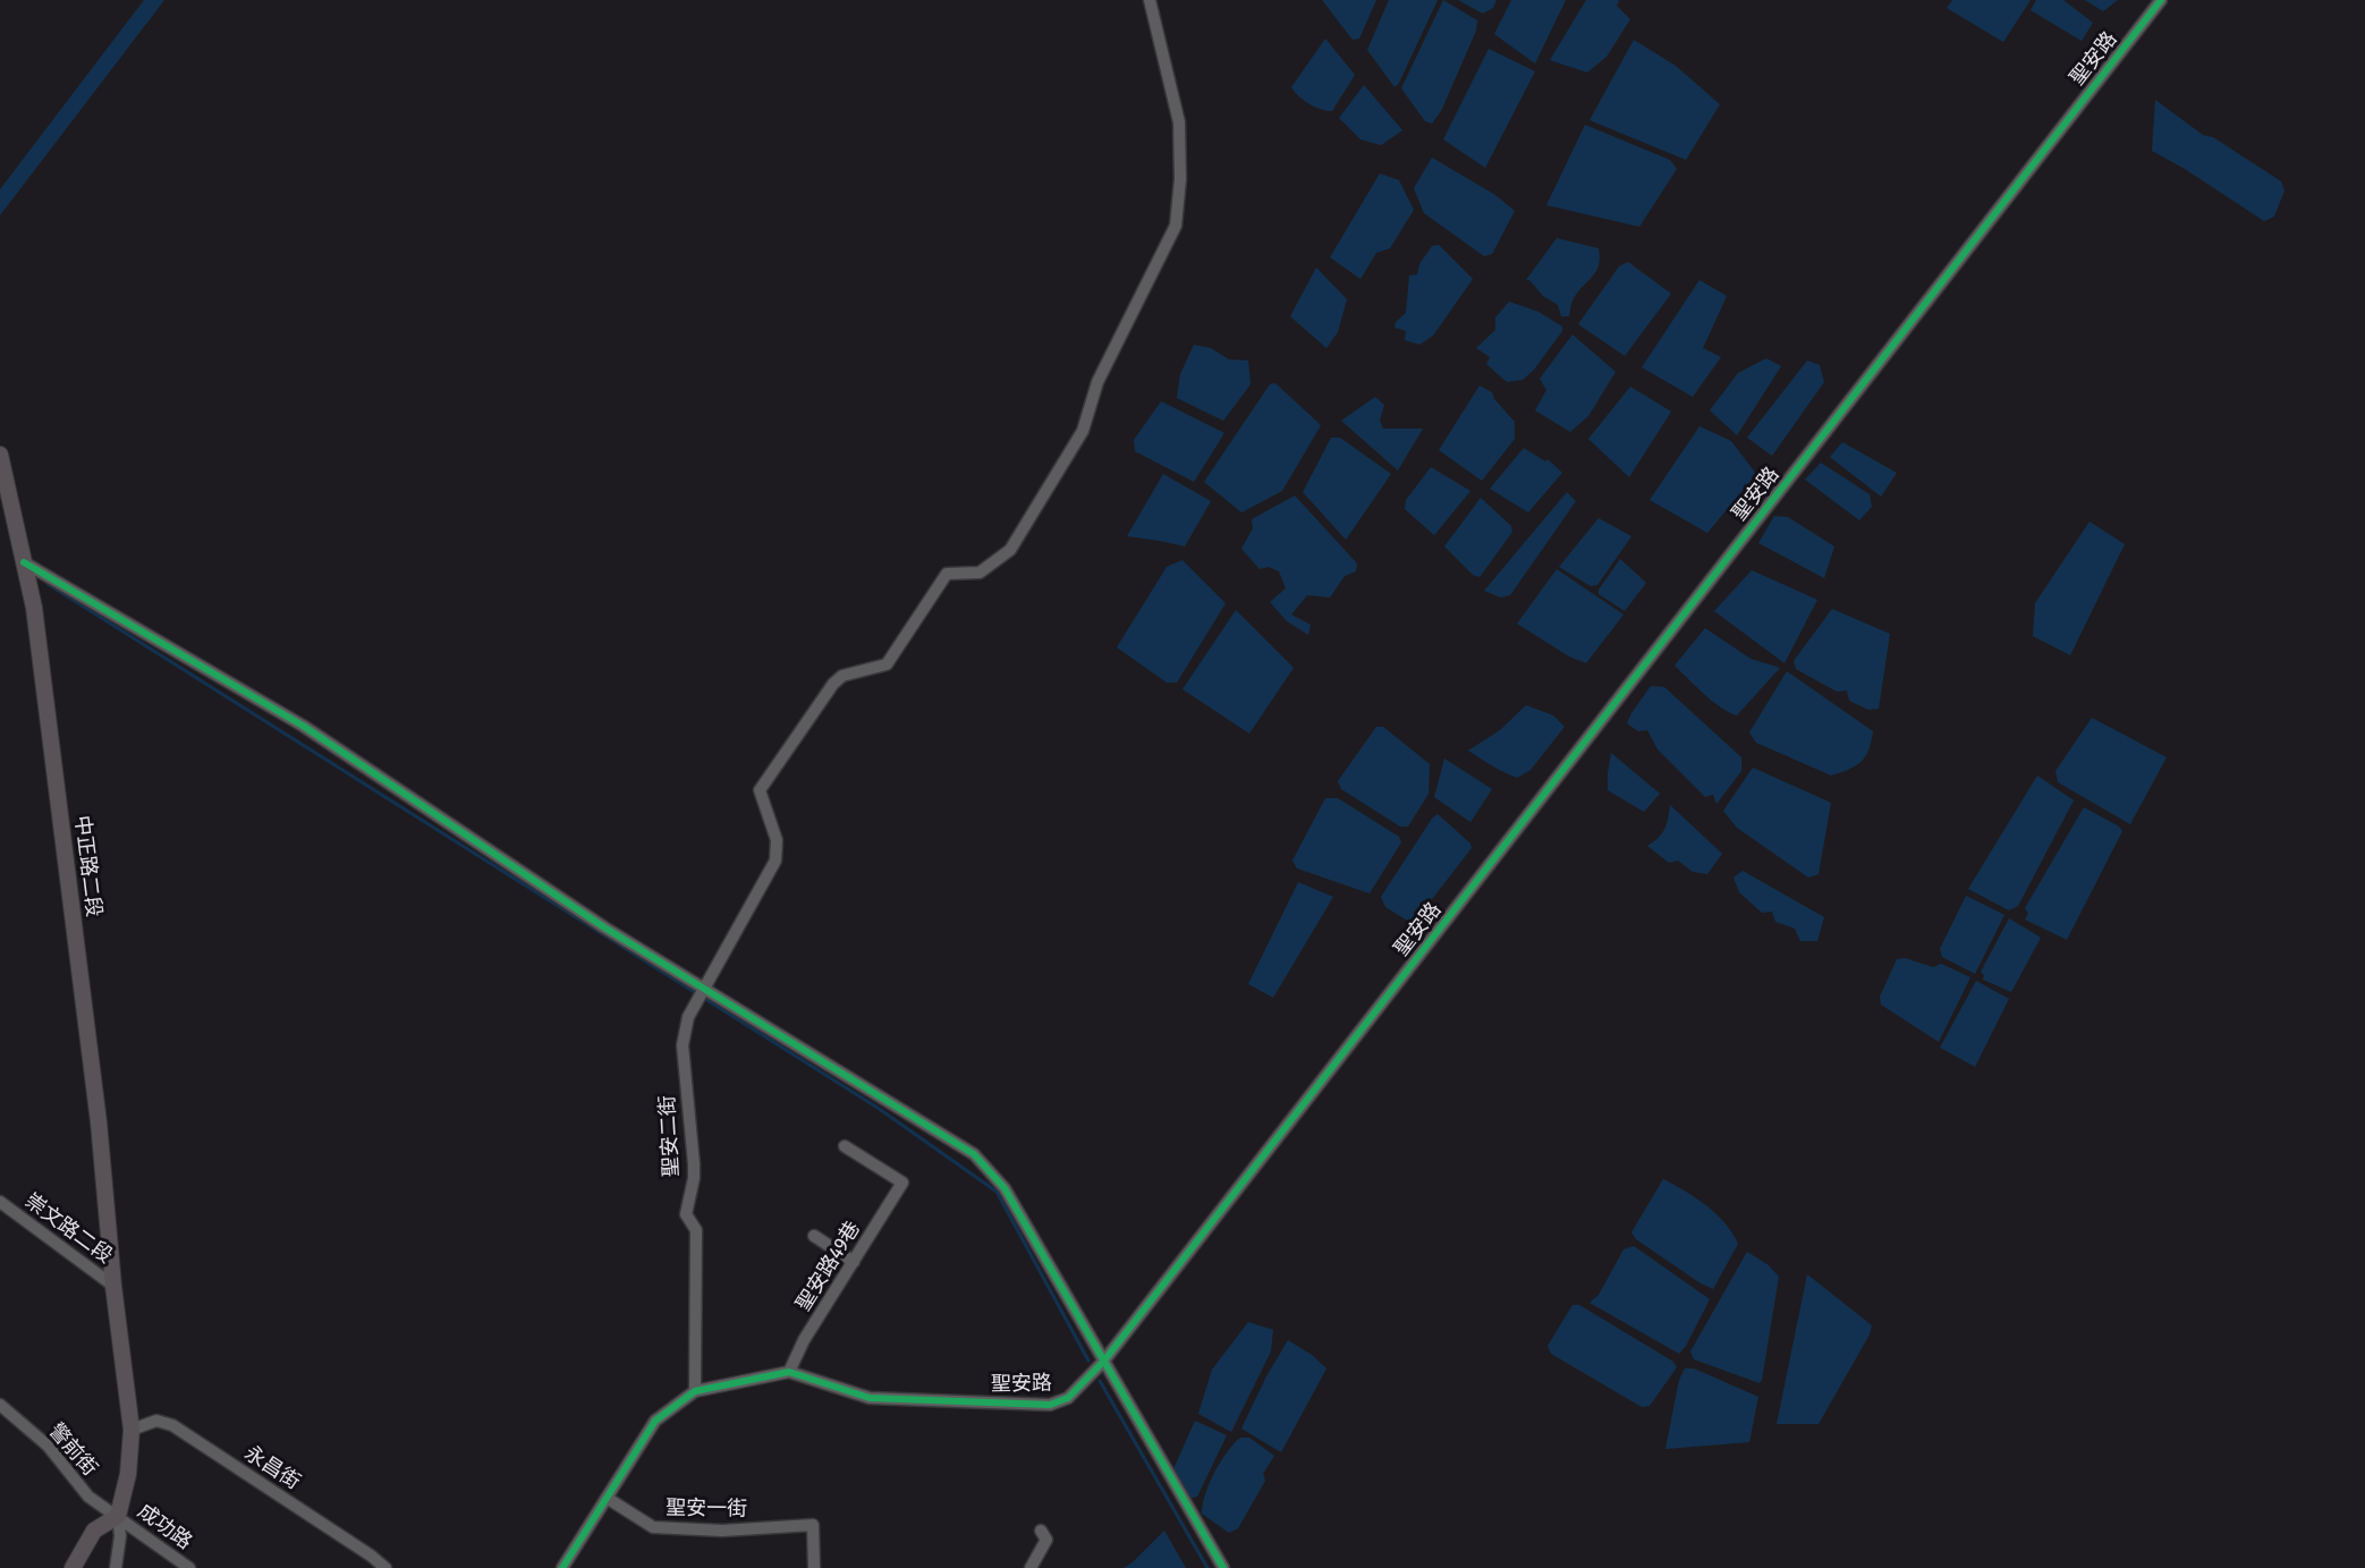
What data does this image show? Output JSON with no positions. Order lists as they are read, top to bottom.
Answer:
{
  "streets": {
    "main road": ["中正路二段"],
    "street": [
      "聖安路",
      "聖安二街",
      "崇文路二段",
      "聖安路49巷",
      "警前街",
      "永昌街",
      "聖安一街",
      "成功路"
    ]
  },
  "crossings": [
    ["聖安路", "聖安二街"],
    ["聖安路", "聖安路49巷"],
    ["聖安路", "聖安一街"],
    ["中正路二段", "崇文路二段"],
    ["中正路二段", "警前街"],
    ["中正路二段", "永昌街"],
    ["中正路二段", "成功路"],
    ["警前街", "成功路"]
  ]
}
